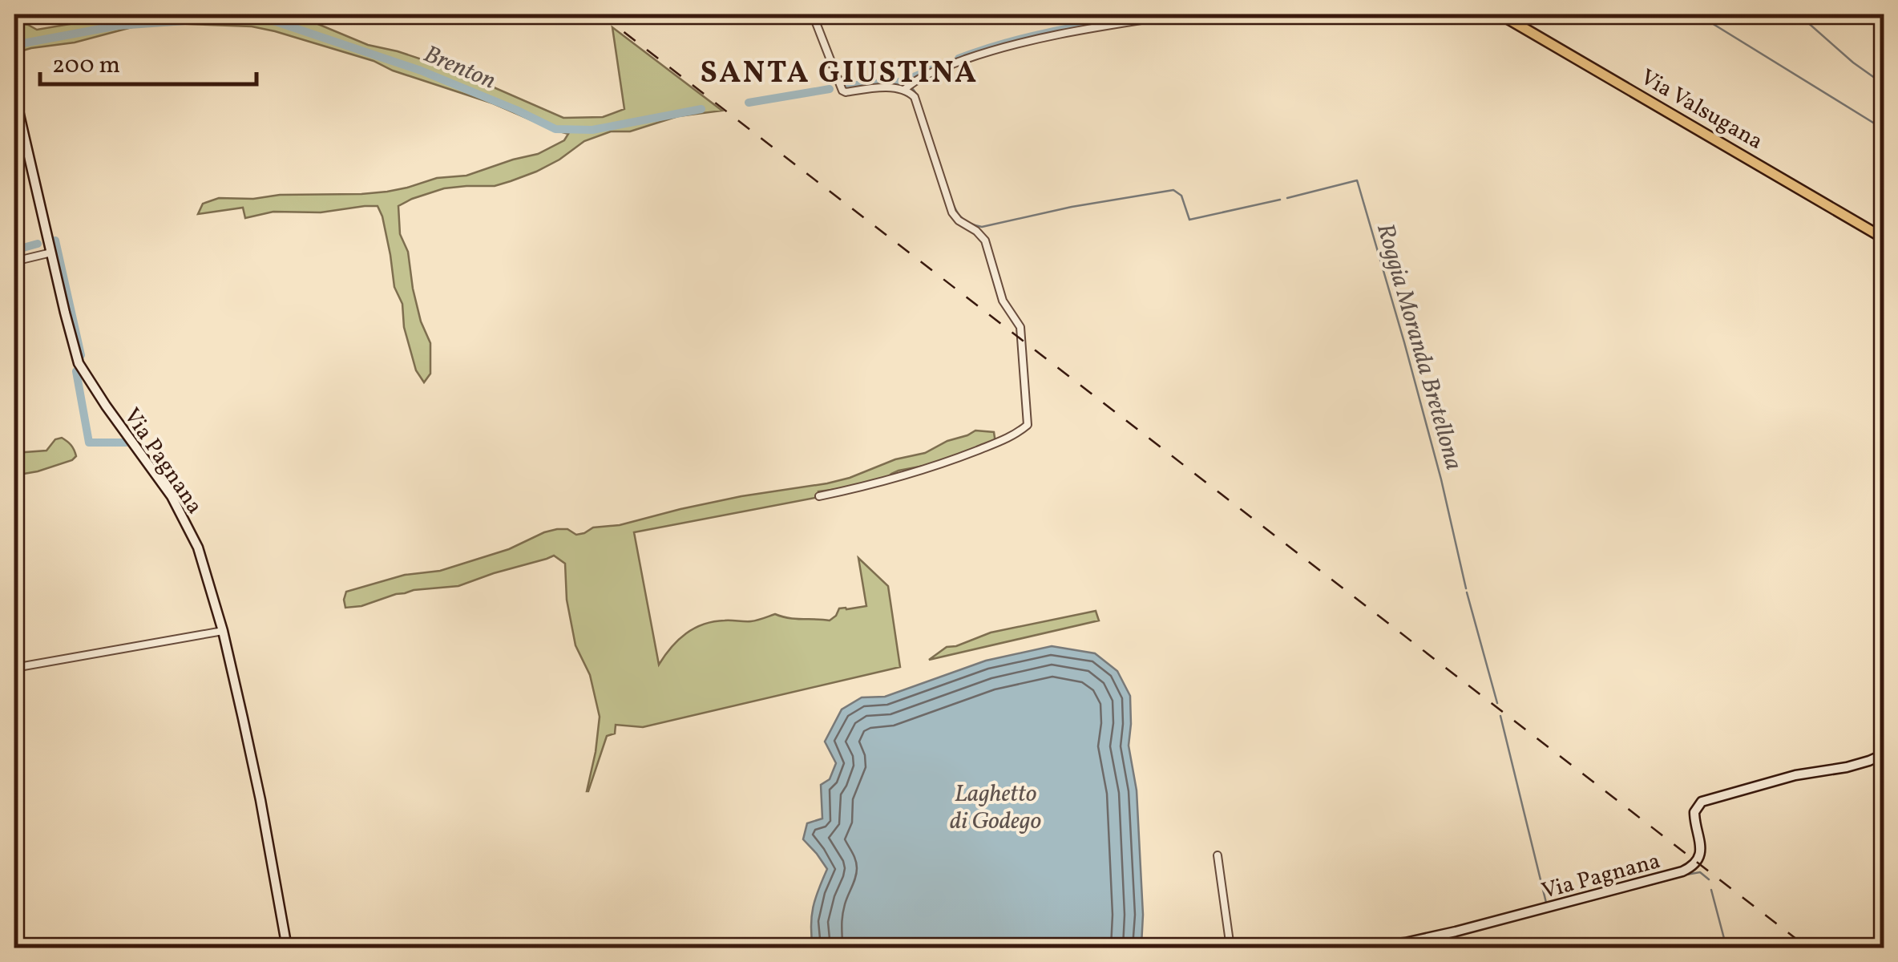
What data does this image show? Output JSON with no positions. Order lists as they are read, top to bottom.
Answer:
{
  "streets": {
    "main road": ["Via Valsugana"],
    "street": ["Via Pagnana"]
  },
  "districts": ["SANTA GIUSTINA"],
  "water": ["Brenton", "Roggia Moranda Bretellona", "Laghetto di Godego"],
  "scale_bar": "200 m"
}
